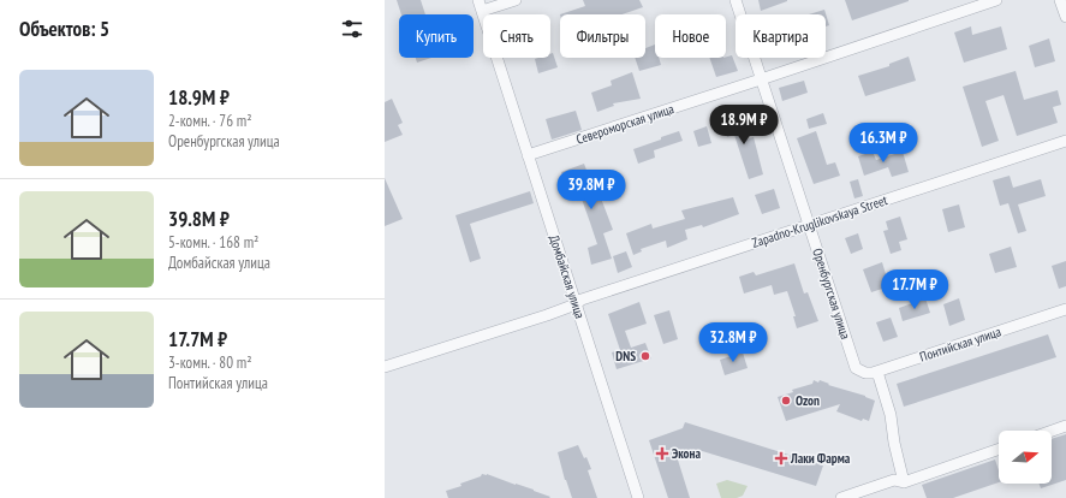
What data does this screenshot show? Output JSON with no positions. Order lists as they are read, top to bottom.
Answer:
{
  "streets": {
    "street": [
      "Североморская улица",
      "Zapadno-Kruglikovskaya Street",
      "Домбайская улица",
      "Оренбургская улица",
      "Понтийская улица"
    ]
  },
  "crossings": [
    ["Североморская улица", "Домбайская улица"],
    ["Североморская улица", "Оренбургская улица"],
    ["Zapadno-Kruglikovskaya Street", "Домбайская улица"],
    ["Zapadno-Kruglikovskaya Street", "Оренбургская улица"],
    ["Оренбургская улица", "Понтийская улица"]
  ],
  "places": {
    "other": ["DNS", "Ozon"],
    "health": ["Экона", "Лаки Фарма"]
  },
  "north": "right",
  "page": {
    "heading": "Объектов: 5",
    "chip": [
      "Купить",
      "Снять",
      "Фильтры",
      "Новое",
      "Квартира"
    ],
    "list": [
      {
        "name": "18.9M ₽",
        "note": "2-комн. · 76 m² · Оренбургская улица"
      },
      {
        "name": "39.8M ₽",
        "note": "5-комн. · 168 m² · Домбайская улица"
      },
      {
        "name": "17.7M ₽",
        "note": "3-комн. · 80 m² · Понтийская улица"
      }
    ],
    "price": [
      "18.9M ₽",
      "16.3M ₽",
      "39.8M ₽",
      "17.7M ₽",
      "32.8M ₽"
    ]
  }
}
